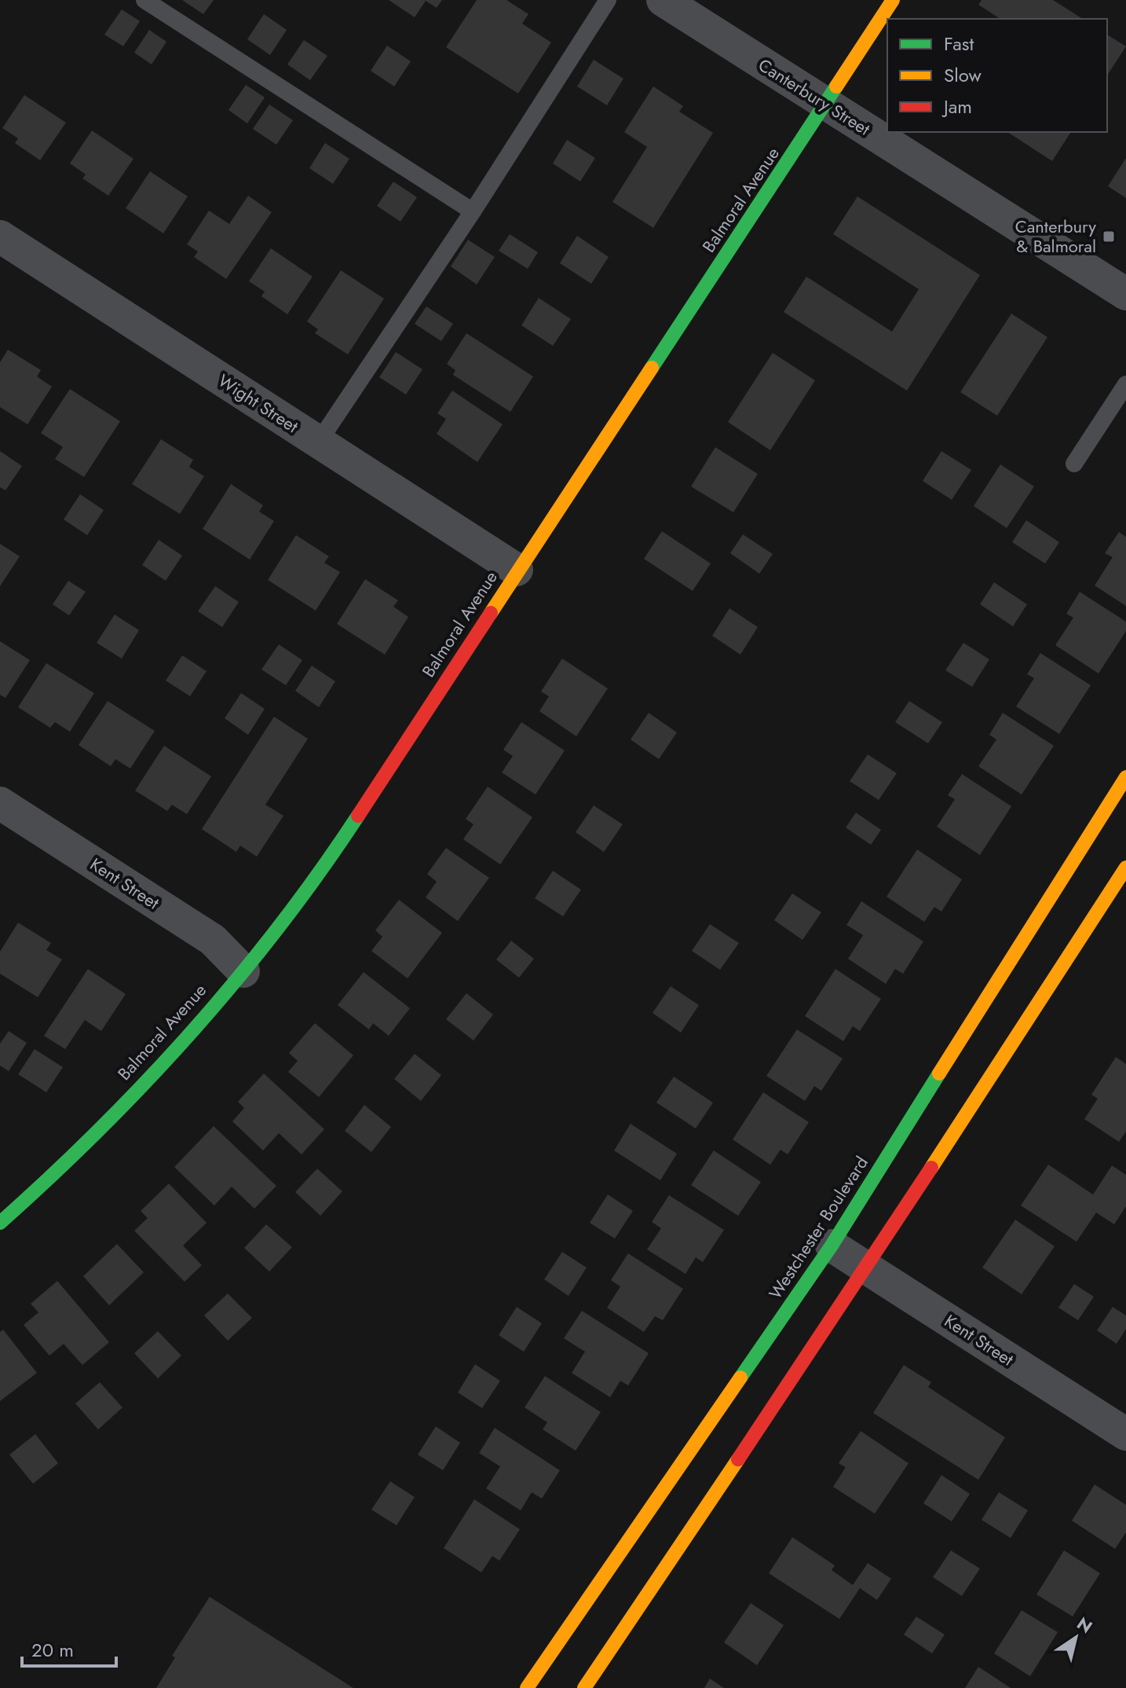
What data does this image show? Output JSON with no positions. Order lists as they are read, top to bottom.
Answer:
{
  "streets": {
    "street": [
      "Canterbury Street",
      "Balmoral Avenue",
      "Wight Street",
      "Kent Street",
      "Westchester Boulevard"
    ]
  },
  "crossings": [
    ["Canterbury Street", "Balmoral Avenue"],
    ["Balmoral Avenue", "Wight Street"],
    ["Balmoral Avenue", "Kent Street"],
    ["Kent Street", "Westchester Boulevard"]
  ],
  "places": {
    "transit": ["Canterbury & Balmoral"]
  },
  "legend": ["Fast", "Slow", "Jam"],
  "scale_bar": "20 m",
  "north": "top right"
}
